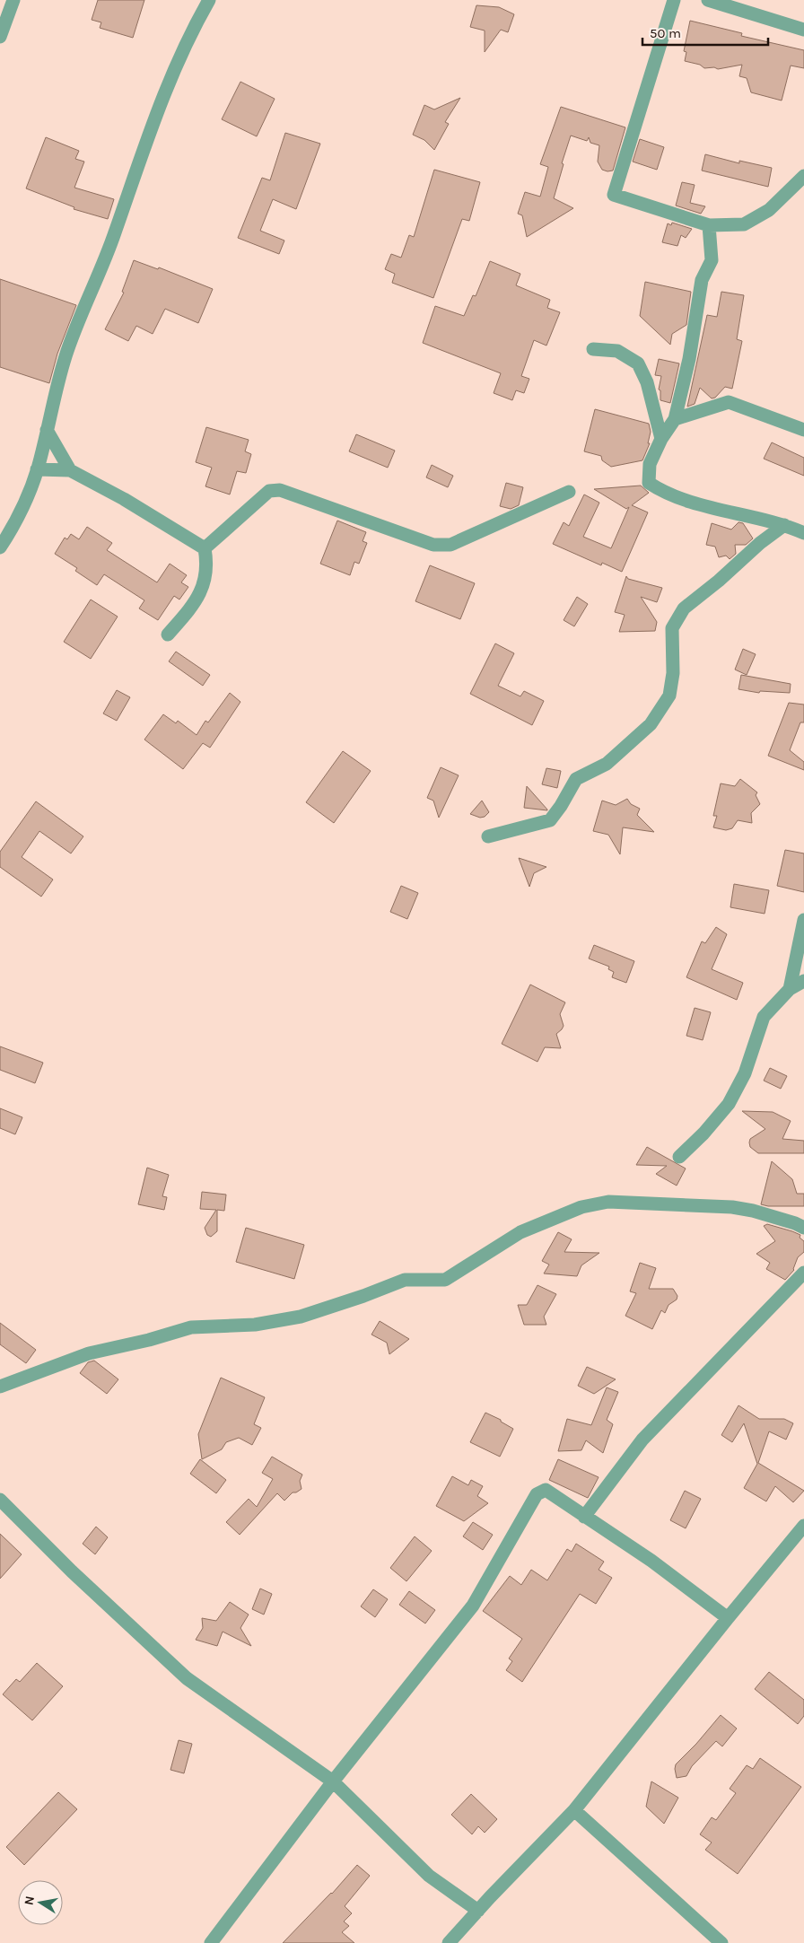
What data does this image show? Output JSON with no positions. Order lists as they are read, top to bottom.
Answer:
{
  "scale_bar": "50 m",
  "north": "left"
}
